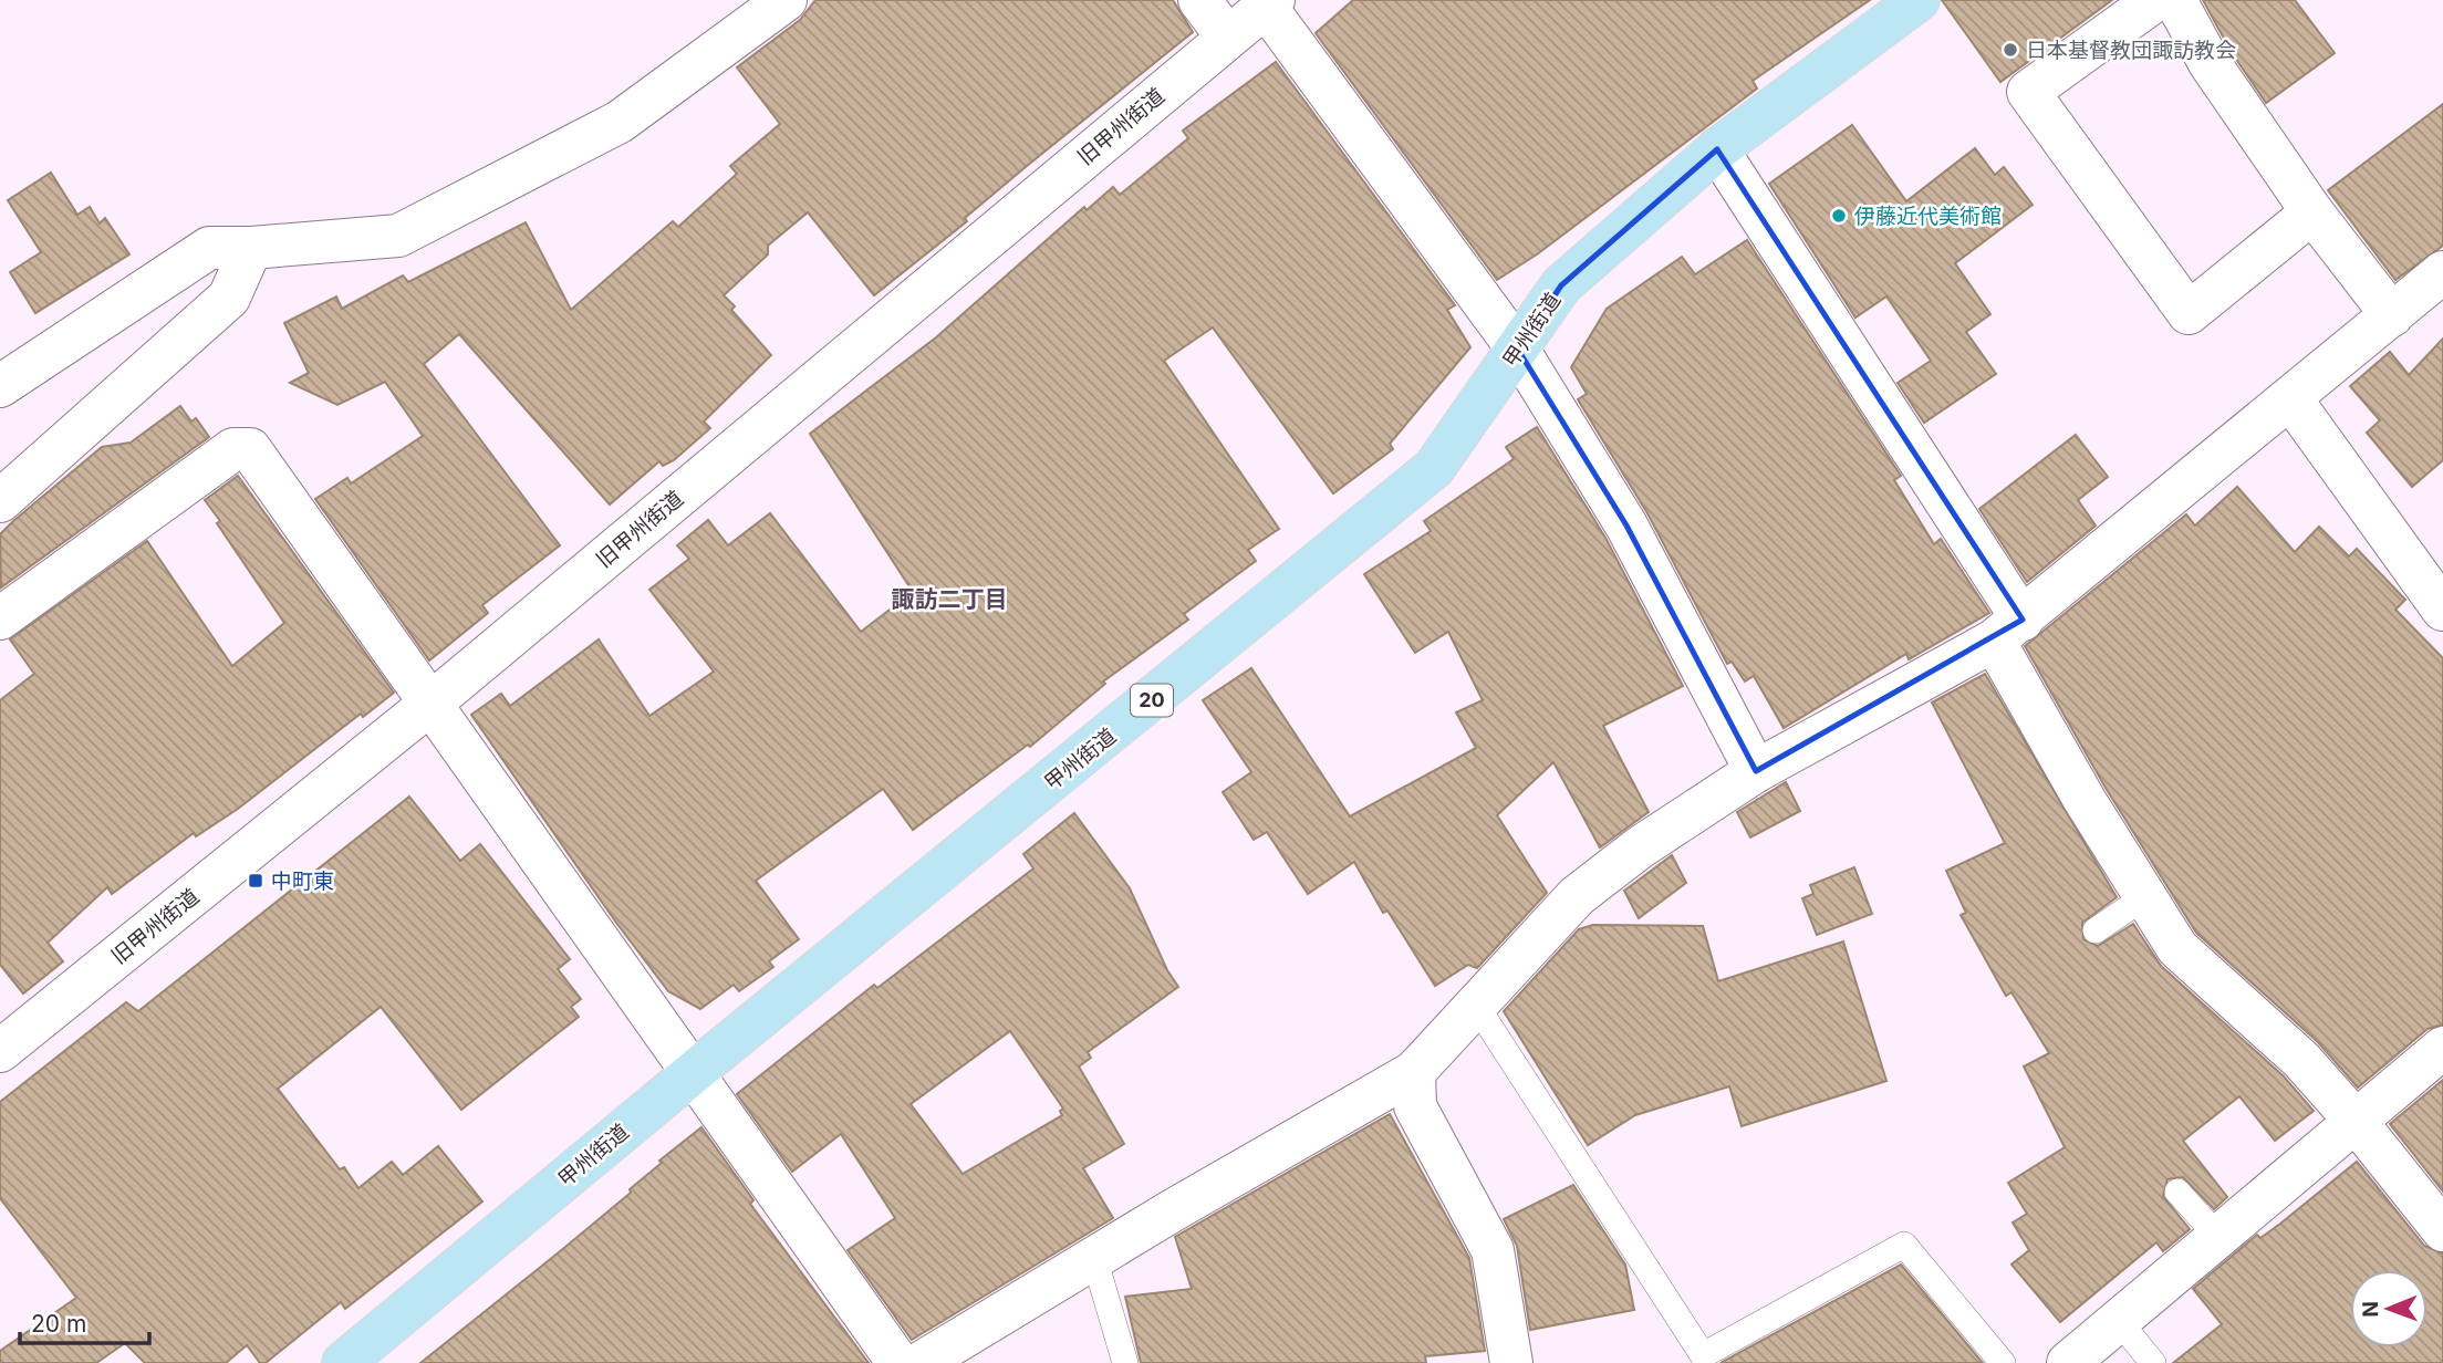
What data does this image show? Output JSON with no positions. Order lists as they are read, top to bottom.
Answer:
{
  "streets": {
    "highway": ["甲州街道", "20"],
    "street": ["旧甲州街道"]
  },
  "districts": ["諏訪二丁目"],
  "places": {
    "other": ["日本基督教団諏訪教会", "伊藤近代美術館"],
    "transit": ["中町東"]
  },
  "scale_bar": "20 m",
  "north": "left"
}
